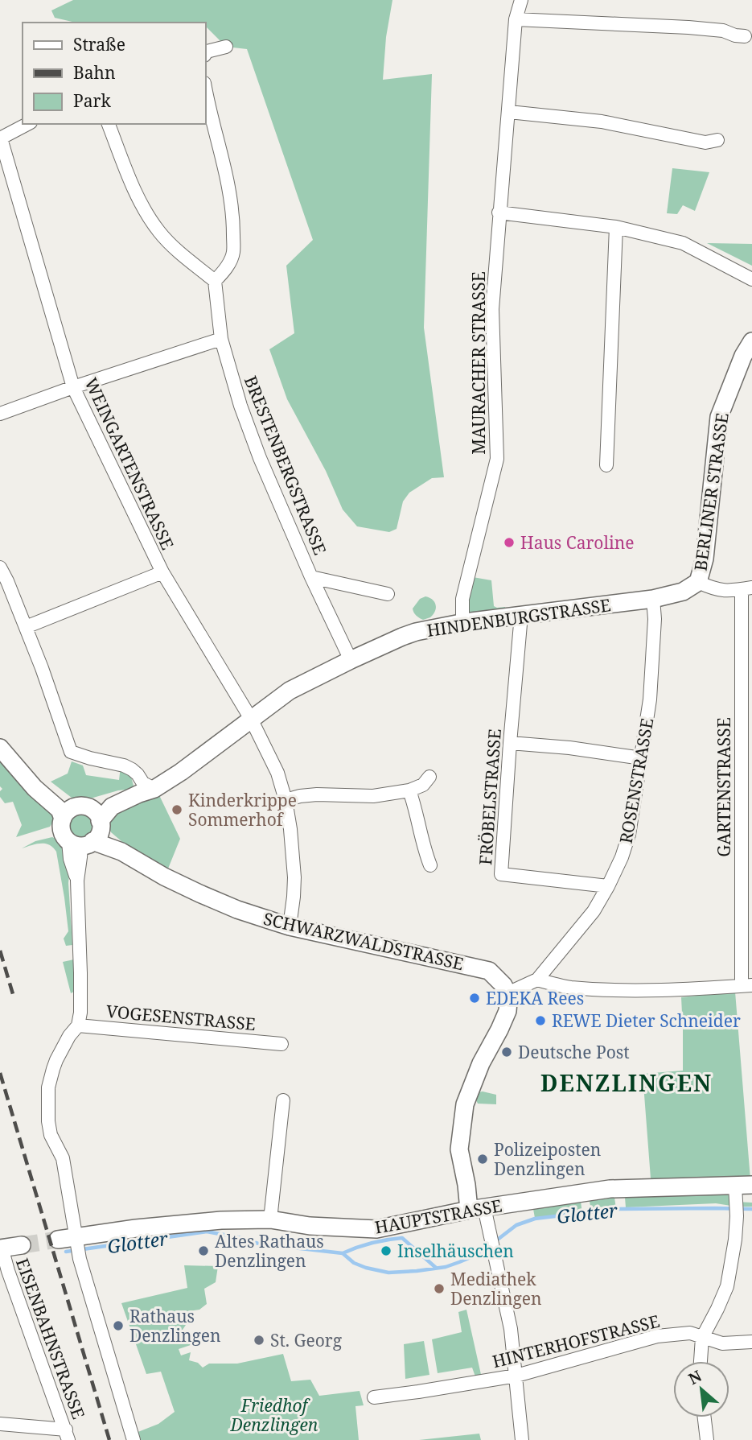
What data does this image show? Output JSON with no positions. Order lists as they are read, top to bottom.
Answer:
{
  "streets": {
    "street": [
      "MAURACHER STRASSE",
      "WEINGARTENSTRASSE",
      "BRESTENBERGSTRASSE",
      "BERLINER STRASSE",
      "HINDENBURGSTRASSE",
      "ROSENSTRASSE",
      "GARTENSTRASSE",
      "FRÖBELSTRASSE",
      "SCHWARZWALDSTRASSE",
      "VOGESENSTRASSE",
      "HAUPTSTRASSE",
      "EISENBAHNSTRASSE",
      "HINTERHOFSTRASSE"
    ]
  },
  "crossings": [
    ["MAURACHER STRASSE", "HINDENBURGSTRASSE"],
    ["WEINGARTENSTRASSE", "HINDENBURGSTRASSE"],
    ["WEINGARTENSTRASSE", "SCHWARZWALDSTRASSE"],
    ["BRESTENBERGSTRASSE", "HINDENBURGSTRASSE"],
    ["BERLINER STRASSE", "HINDENBURGSTRASSE"],
    ["HINDENBURGSTRASSE", "ROSENSTRASSE"],
    ["HINDENBURGSTRASSE", "FRÖBELSTRASSE"],
    ["HINDENBURGSTRASSE", "SCHWARZWALDSTRASSE"],
    ["ROSENSTRASSE", "FRÖBELSTRASSE"],
    ["ROSENSTRASSE", "SCHWARZWALDSTRASSE"]
  ],
  "districts": ["DENZLINGEN"],
  "water": ["Glotter"],
  "parks": ["Friedhof Denzlingen"],
  "places": [
    "Haus Caroline",
    "Kinderkrippe Sommerhof",
    "EDEKA Rees",
    "REWE Dieter Schneider",
    "Deutsche Post",
    "Polizeiposten Denzlingen",
    "Altes Rathaus Denzlingen",
    "Inselhäuschen",
    "Mediathek Denzlingen",
    "Rathaus Denzlingen",
    "St. Georg"
  ],
  "legend": ["Straße", "Bahn", "Park"],
  "north": "top left"
}
